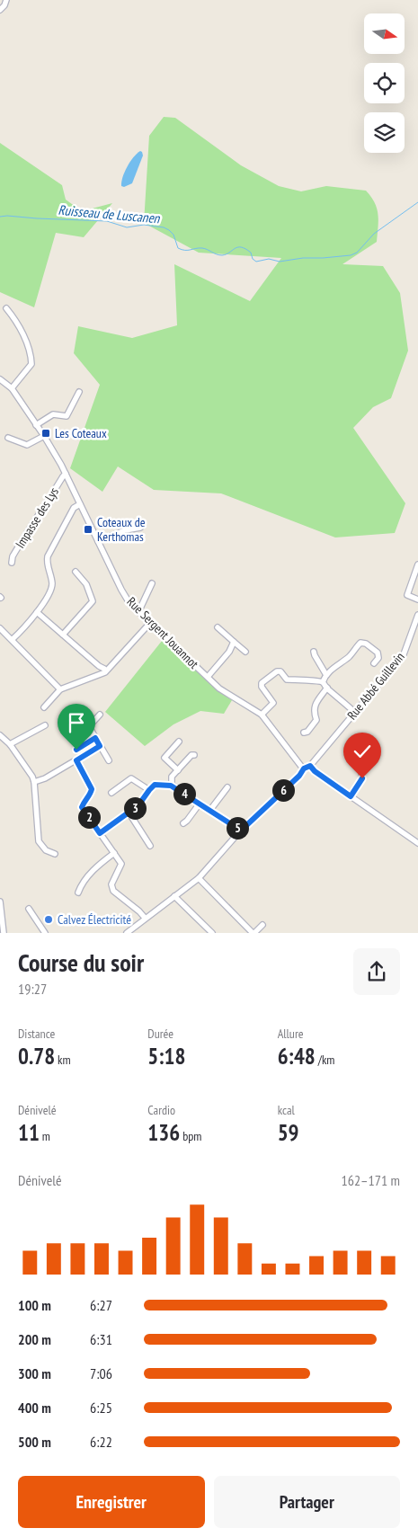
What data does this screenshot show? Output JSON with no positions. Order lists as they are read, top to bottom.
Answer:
{
  "streets": {
    "street": ["Impasse des Lys", "Rue Sergent Jouannot", "Rue Abbé Guillevin"]
  },
  "crossings": [
    ["Impasse des Lys", "Rue Sergent Jouannot"],
    ["Rue Sergent Jouannot", "Rue Abbé Guillevin"]
  ],
  "water": ["Ruisseau de Luscanen"],
  "places": {
    "transit": ["Les Coteaux", "Coteaux de Kerthomas"],
    "other": ["Calvez Électricité"]
  },
  "north": "right",
  "page": {
    "pins": [
      "6",
      "4",
      "3",
      "2",
      "5"
    ],
    "heading": ["Course du soir", "19:27"],
    "stats": [
      ["Distance", "0.78 km"],
      ["Durée", "5:18"],
      ["Allure", "6:48 /km"],
      ["Dénivelé", "11 m"],
      ["Cardio", "136 bpm"],
      ["kcal", "59"]
    ],
    "chart": ["Dénivelé", "162–171 m"],
    "list": [
      {
        "name": "100 m",
        "note": "6:27"
      },
      {
        "name": "200 m",
        "note": "6:31"
      },
      {
        "name": "300 m",
        "note": "7:06"
      },
      {
        "name": "400 m",
        "note": "6:25"
      },
      {
        "name": "500 m",
        "note": "6:22"
      }
    ],
    "buttons": ["Enregistrer", "Partager"]
  }
}
